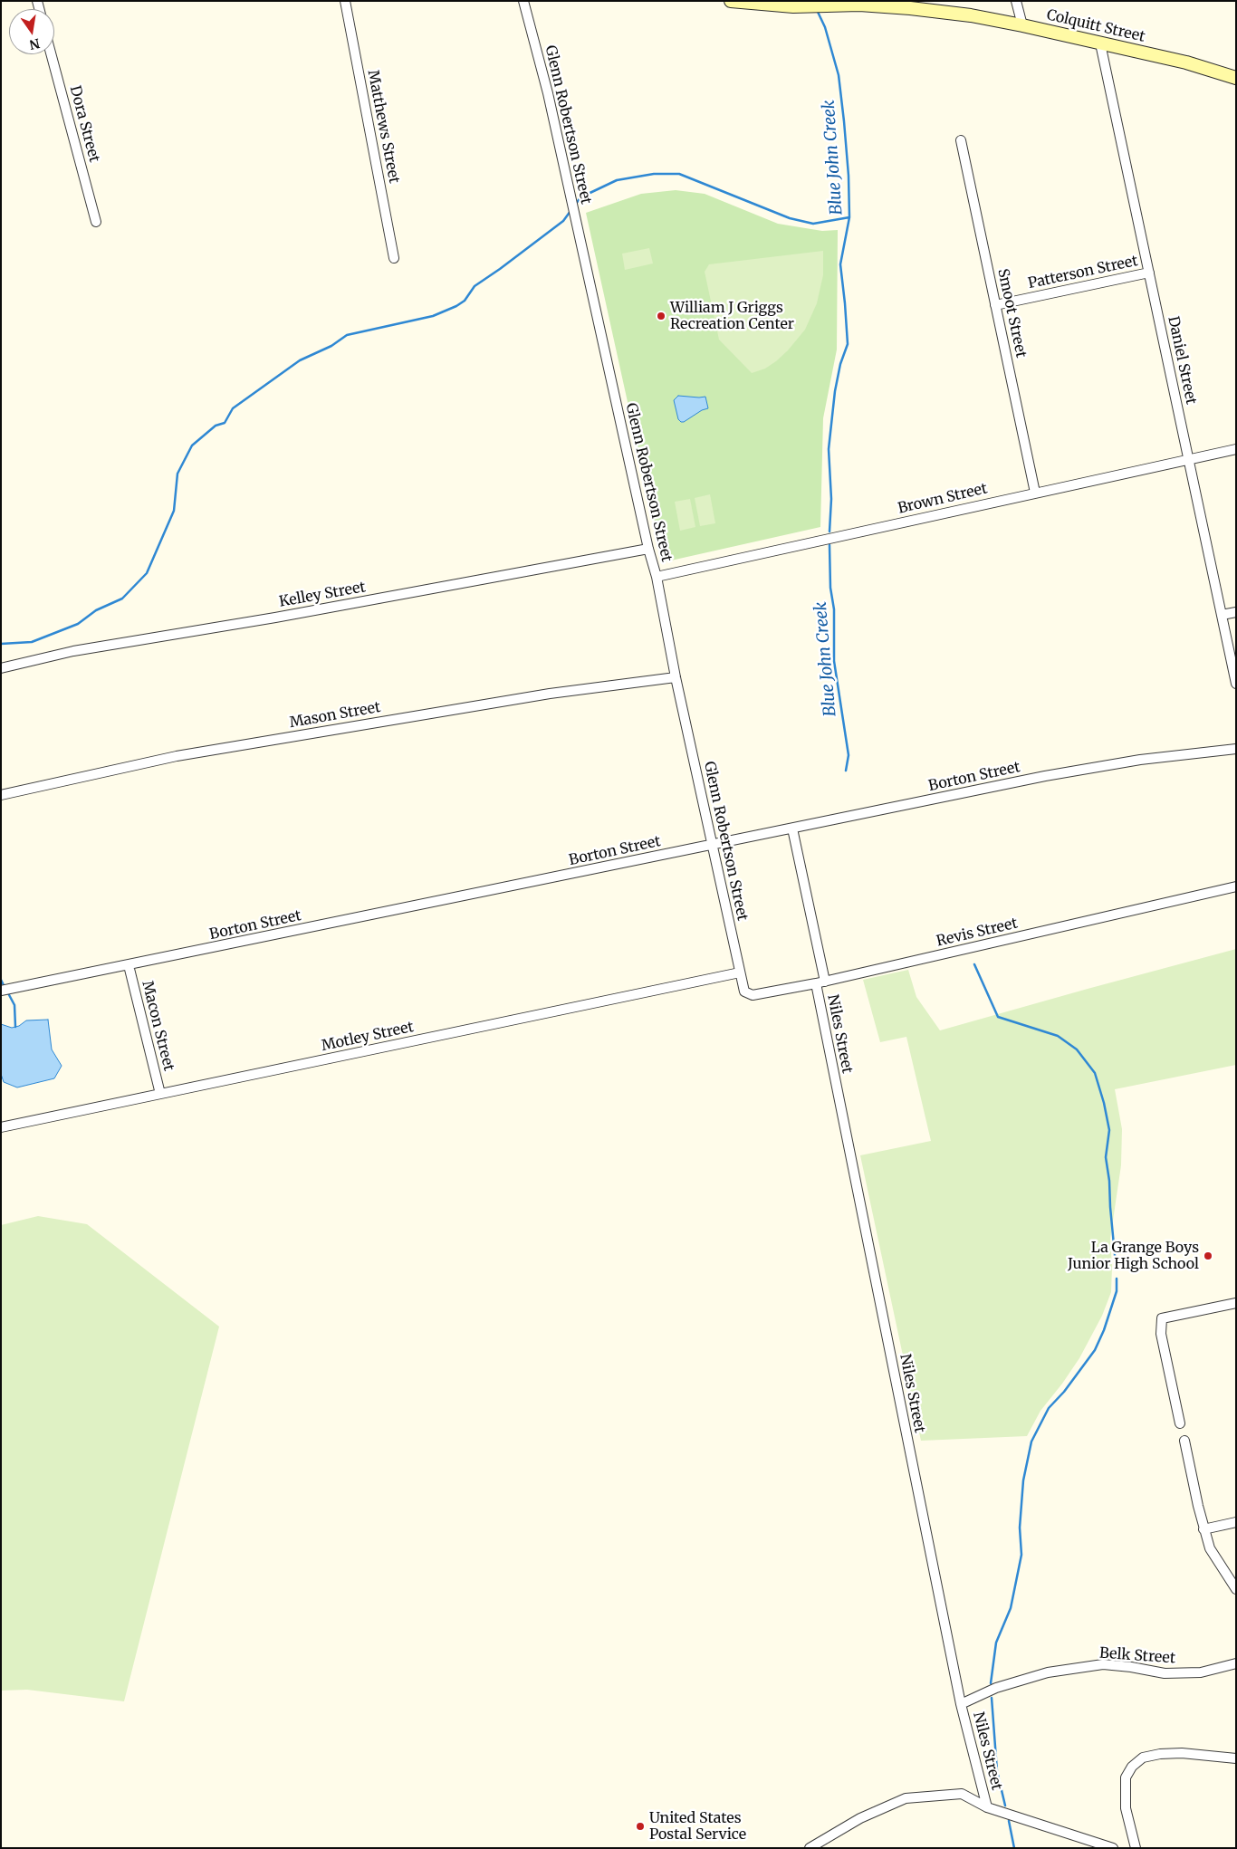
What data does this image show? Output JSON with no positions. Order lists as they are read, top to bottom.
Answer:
{
  "streets": {
    "street": [
      "Colquitt Street",
      "Dora Street",
      "Glenn Robertson Street",
      "Matthews Street",
      "Patterson Street",
      "Smoot Street",
      "Daniel Street",
      "Brown Street",
      "Kelley Street",
      "Mason Street",
      "Borton Street",
      "Revis Street",
      "Macon Street",
      "Niles Street",
      "Motley Street",
      "Belk Street"
    ]
  },
  "crossings": [
    ["Colquitt Street", "Daniel Street"],
    ["Glenn Robertson Street", "Brown Street"],
    ["Glenn Robertson Street", "Kelley Street"],
    ["Glenn Robertson Street", "Mason Street"],
    ["Glenn Robertson Street", "Borton Street"],
    ["Glenn Robertson Street", "Revis Street"],
    ["Glenn Robertson Street", "Motley Street"],
    ["Patterson Street", "Smoot Street"],
    ["Patterson Street", "Daniel Street"],
    ["Smoot Street", "Brown Street"],
    ["Daniel Street", "Brown Street"],
    ["Borton Street", "Macon Street"],
    ["Borton Street", "Niles Street"],
    ["Revis Street", "Niles Street"],
    ["Revis Street", "Motley Street"],
    ["Macon Street", "Motley Street"],
    ["Niles Street", "Belk Street"]
  ],
  "water": ["Blue John Creek"],
  "places": ["William J Griggs Recreation Center", "La Grange Boys Junior High School", "United States Postal Service"],
  "north": "bottom"
}
